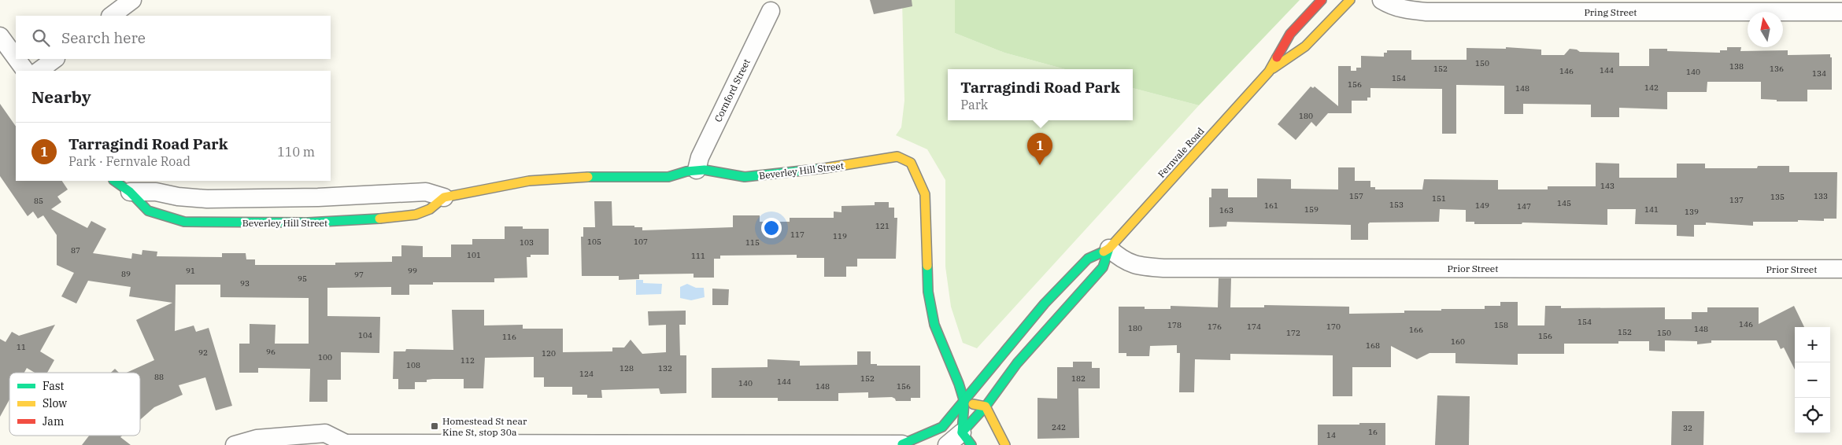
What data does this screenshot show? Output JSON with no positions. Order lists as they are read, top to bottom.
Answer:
{
  "streets": {
    "street": [
      "Pring Street",
      "Cornford Street",
      "Fernvale Road",
      "Beverley Hill Street",
      "Prior Street"
    ]
  },
  "crossings": [
    ["Cornford Street", "Beverley Hill Street"],
    ["Fernvale Road", "Beverley Hill Street"],
    ["Fernvale Road", "Prior Street"]
  ],
  "places": {
    "transit": ["Homestead St near Kine St, stop 30a"]
  },
  "house_numbers": [
    "150",
    "138",
    "152",
    "136",
    "144",
    "146",
    "140",
    "134",
    "154",
    "156",
    "142",
    "148",
    "180",
    "143",
    "157",
    "133",
    "135",
    "151",
    "137",
    "85",
    "145",
    "153",
    "161",
    "149",
    "147",
    "159",
    "141",
    "163",
    "139",
    "121",
    "117",
    "119",
    "105",
    "107",
    "103",
    "115",
    "87",
    "101",
    "111",
    "91",
    "99",
    "89",
    "97",
    "95",
    "93",
    "154",
    "146",
    "178",
    "158",
    "176",
    "174",
    "170",
    "180",
    "148",
    "166",
    "152",
    "172",
    "150",
    "104",
    "156",
    "116",
    "160",
    "168",
    "11",
    "96",
    "92",
    "120",
    "100",
    "112",
    "108",
    "128",
    "132",
    "124",
    "88",
    "152",
    "182",
    "144",
    "140",
    "148",
    "156",
    "242",
    "32",
    "16",
    "14"
  ],
  "legend": ["Fast", "Slow", "Jam"],
  "north": "top",
  "page": {
    "search": "Search here",
    "popup": ["Tarragindi Road Park", "Park"],
    "heading": "Nearby",
    "list": [
      {
        "mark": "1",
        "name": "Tarragindi Road Park",
        "note": "Park · Fernvale Road",
        "value": "110 m"
      }
    ],
    "pins": "1",
    "map_buttons": ["+", "−"]
  }
}
